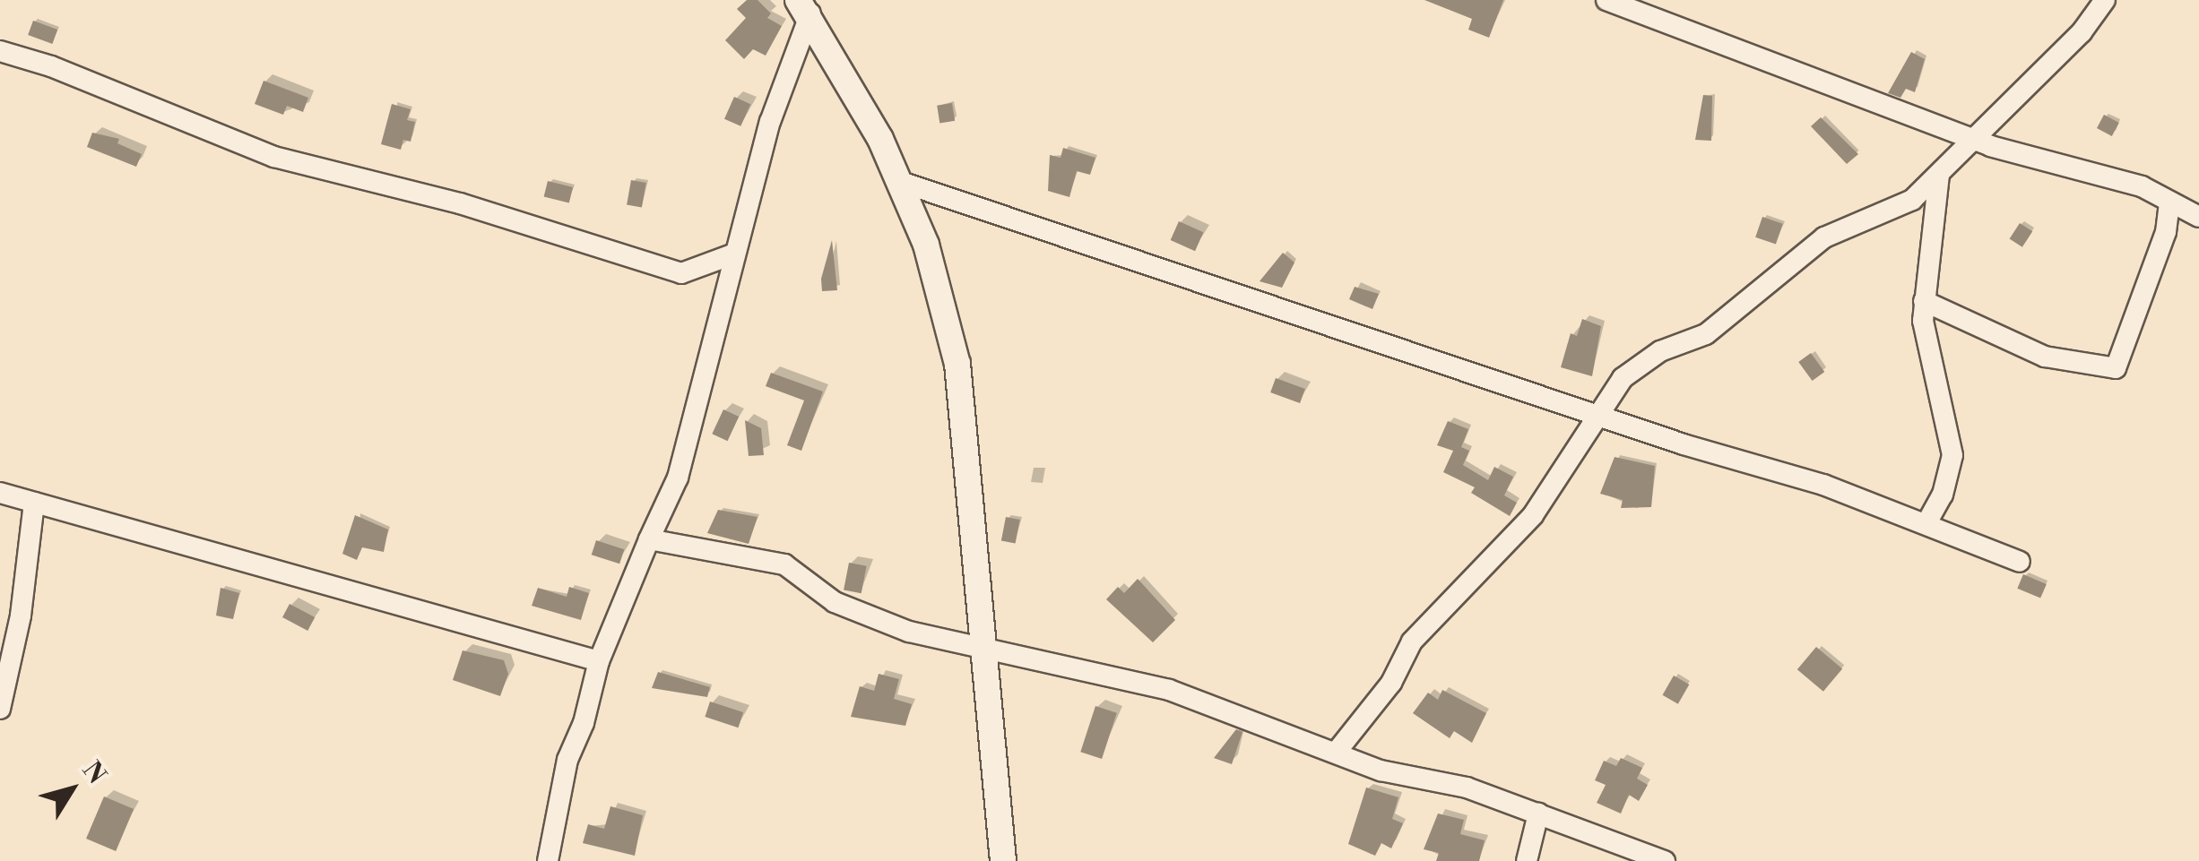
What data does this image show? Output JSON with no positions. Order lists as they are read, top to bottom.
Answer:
{
  "north": "top right"
}
